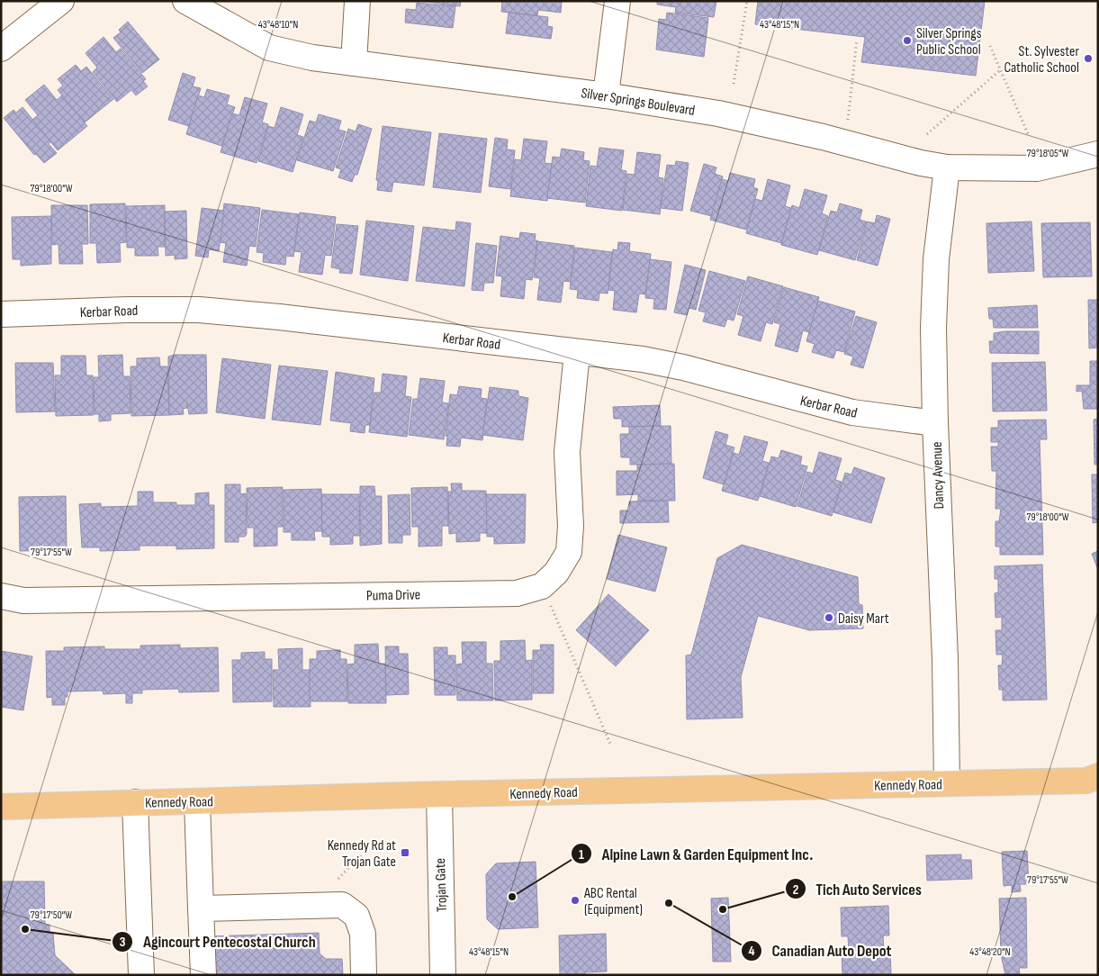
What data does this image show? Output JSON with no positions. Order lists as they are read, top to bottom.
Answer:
{
  "streets": {
    "main road": ["Kennedy Road"],
    "street": [
      "Silver Springs Boulevard",
      "Kerbar Road",
      "Dancy Avenue",
      "Puma Drive",
      "Trojan Gate"
    ]
  },
  "crossings": [
    ["Silver Springs Boulevard", "Dancy Avenue"],
    ["Kerbar Road", "Dancy Avenue"],
    ["Kerbar Road", "Puma Drive"],
    ["Dancy Avenue", "Kennedy Road"],
    ["Kennedy Road", "Trojan Gate"]
  ],
  "places": {
    "other": [
      "Silver Springs Public School",
      "St. Sylvester Catholic School",
      "Daisy Mart",
      "Alpine Lawn & Garden Equipment Inc.",
      "ABC Rental (Equipment)",
      "Canadian Auto Depot",
      "Tich Auto Services",
      "Agincourt Pentecostal Church"
    ],
    "transit": ["Kennedy Rd at Trojan Gate"]
  },
  "coordinates": [
    "43°48'10\"N",
    "43°48'15\"N",
    "79°18'05\"W",
    "79°18'00\"W",
    "79°17'55\"W",
    "79°17'50\"W",
    "43°48'20\"N"
  ]
}
